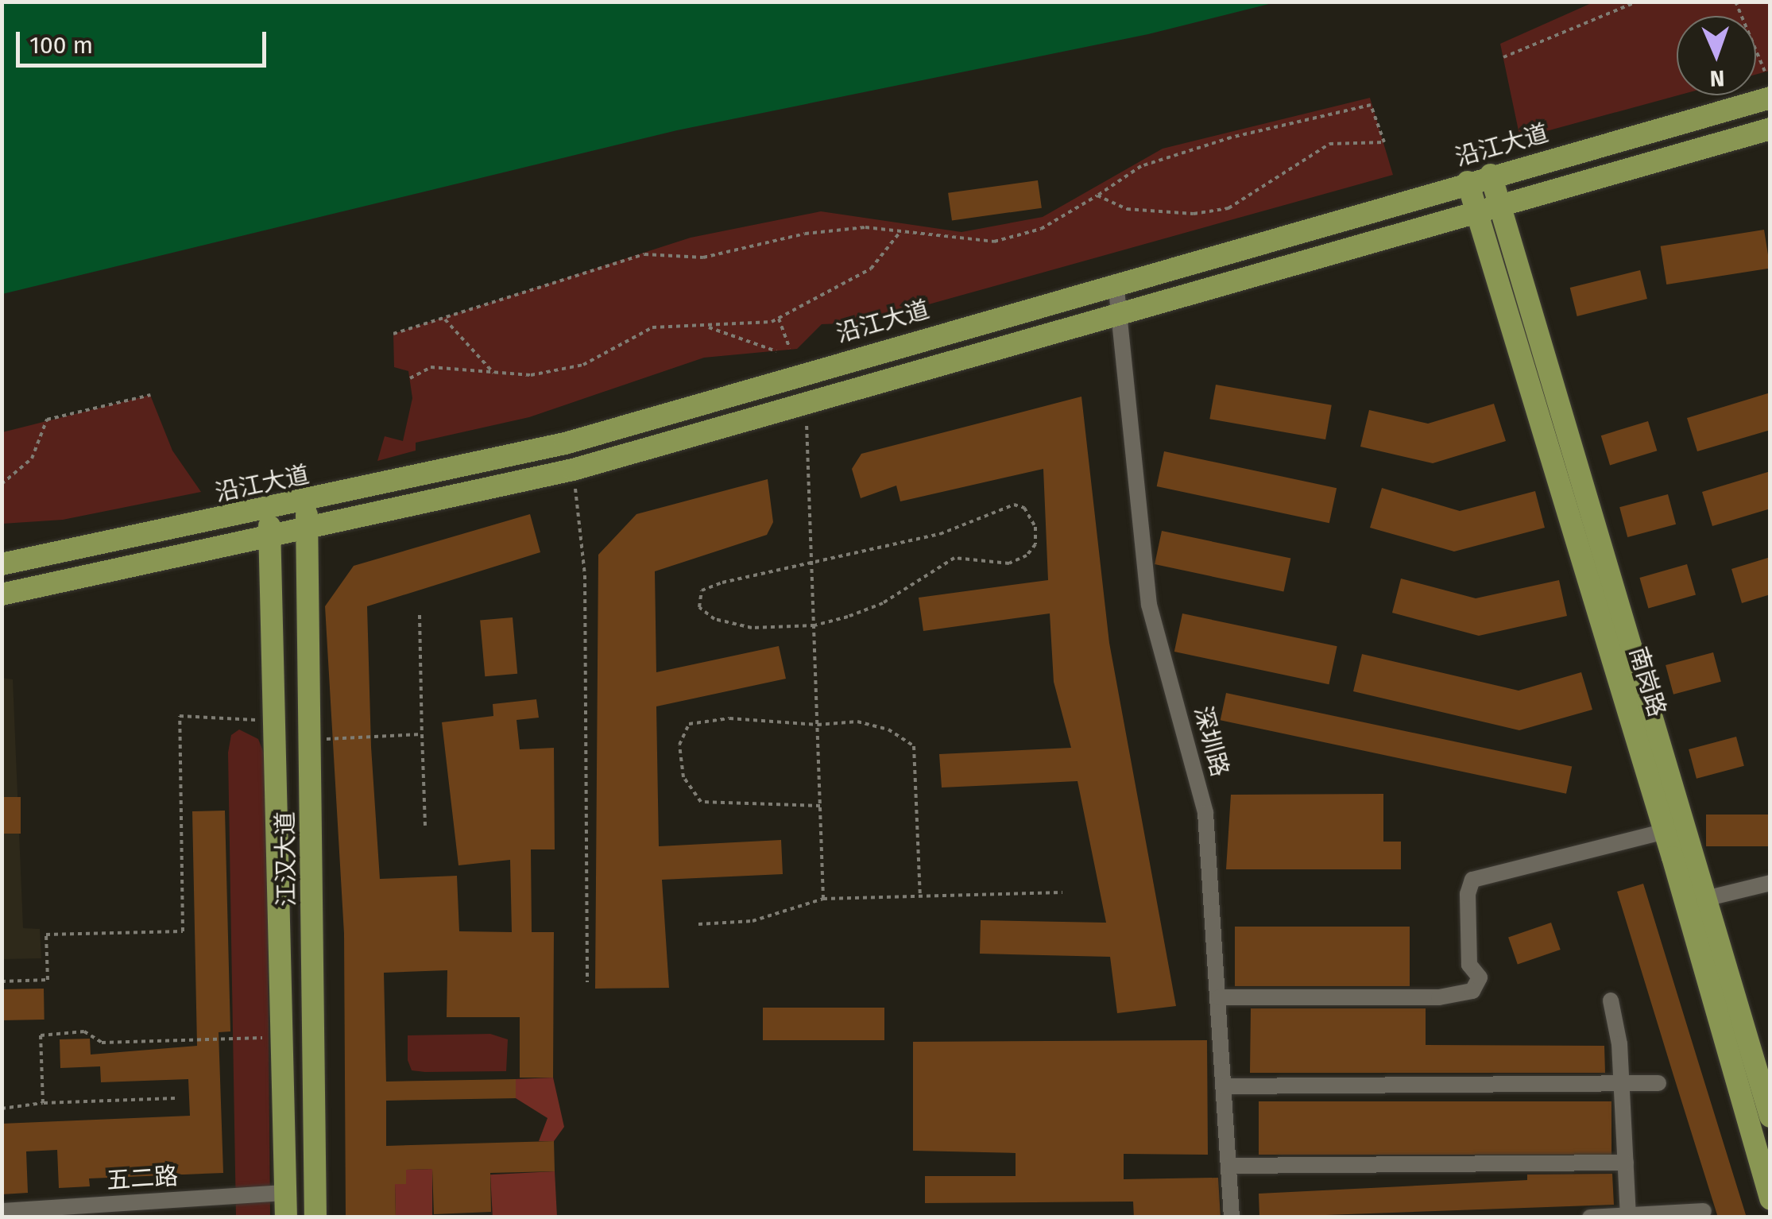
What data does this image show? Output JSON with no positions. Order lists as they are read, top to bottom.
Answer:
{
  "streets": {
    "main road": ["沿江大道", "南岗路", "江汉大道"],
    "street": ["深圳路", "五二路"]
  },
  "crossings": [
    ["沿江大道", "南岗路"],
    ["沿江大道", "深圳路"],
    ["沿江大道", "江汉大道"],
    ["江汉大道", "五二路"]
  ],
  "scale_bar": "100 m",
  "north": "bottom"
}
